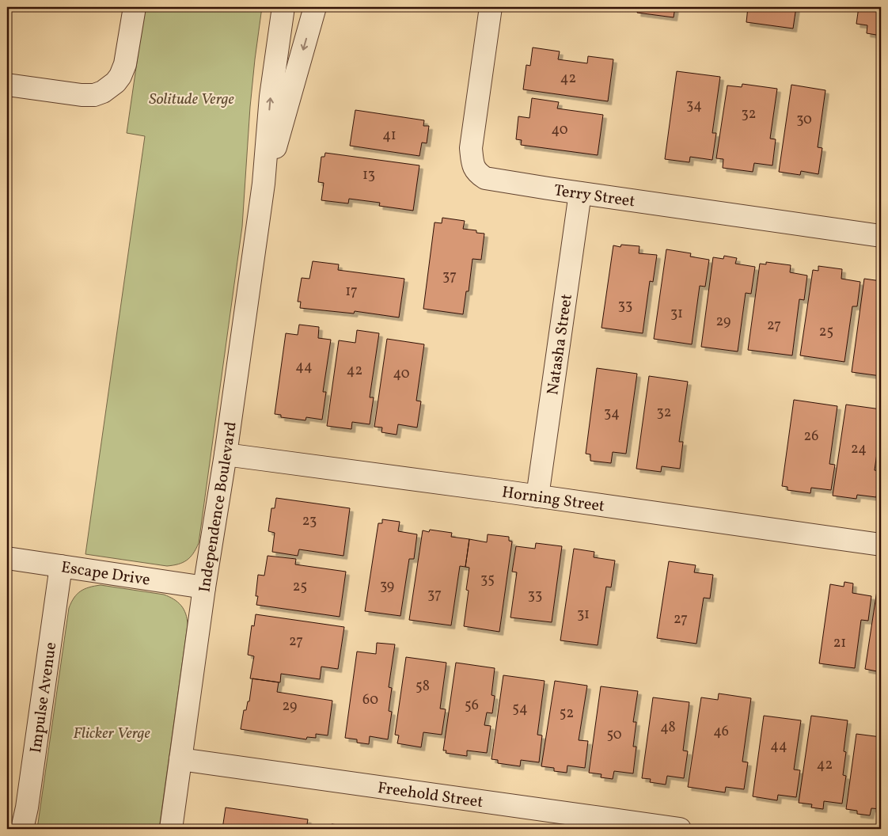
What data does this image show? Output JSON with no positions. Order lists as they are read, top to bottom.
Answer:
{
  "streets": {
    "street": [
      "Terry Street",
      "Natasha Street",
      "Horning Street",
      "Independence Boulevard",
      "Escape Drive",
      "Impulse Avenue",
      "Freehold Street"
    ]
  },
  "crossings": [
    ["Terry Street", "Natasha Street"],
    ["Natasha Street", "Horning Street"],
    ["Horning Street", "Independence Boulevard"],
    ["Independence Boulevard", "Escape Drive"],
    ["Independence Boulevard", "Freehold Street"],
    ["Escape Drive", "Impulse Avenue"]
  ],
  "parks": ["Solitude Verge", "Flicker Verge"],
  "house_numbers": [
    "42",
    "34",
    "32",
    "30",
    "40",
    "41",
    "13",
    "37",
    "17",
    "33",
    "31",
    "29",
    "27",
    "25",
    "44",
    "42",
    "40",
    "32",
    "34",
    "26",
    "24",
    "23",
    "35",
    "39",
    "25",
    "37",
    "33",
    "31",
    "27",
    "27",
    "21",
    "58",
    "60",
    "56",
    "29",
    "54",
    "52",
    "48",
    "46",
    "50",
    "44",
    "42"
  ]
}
